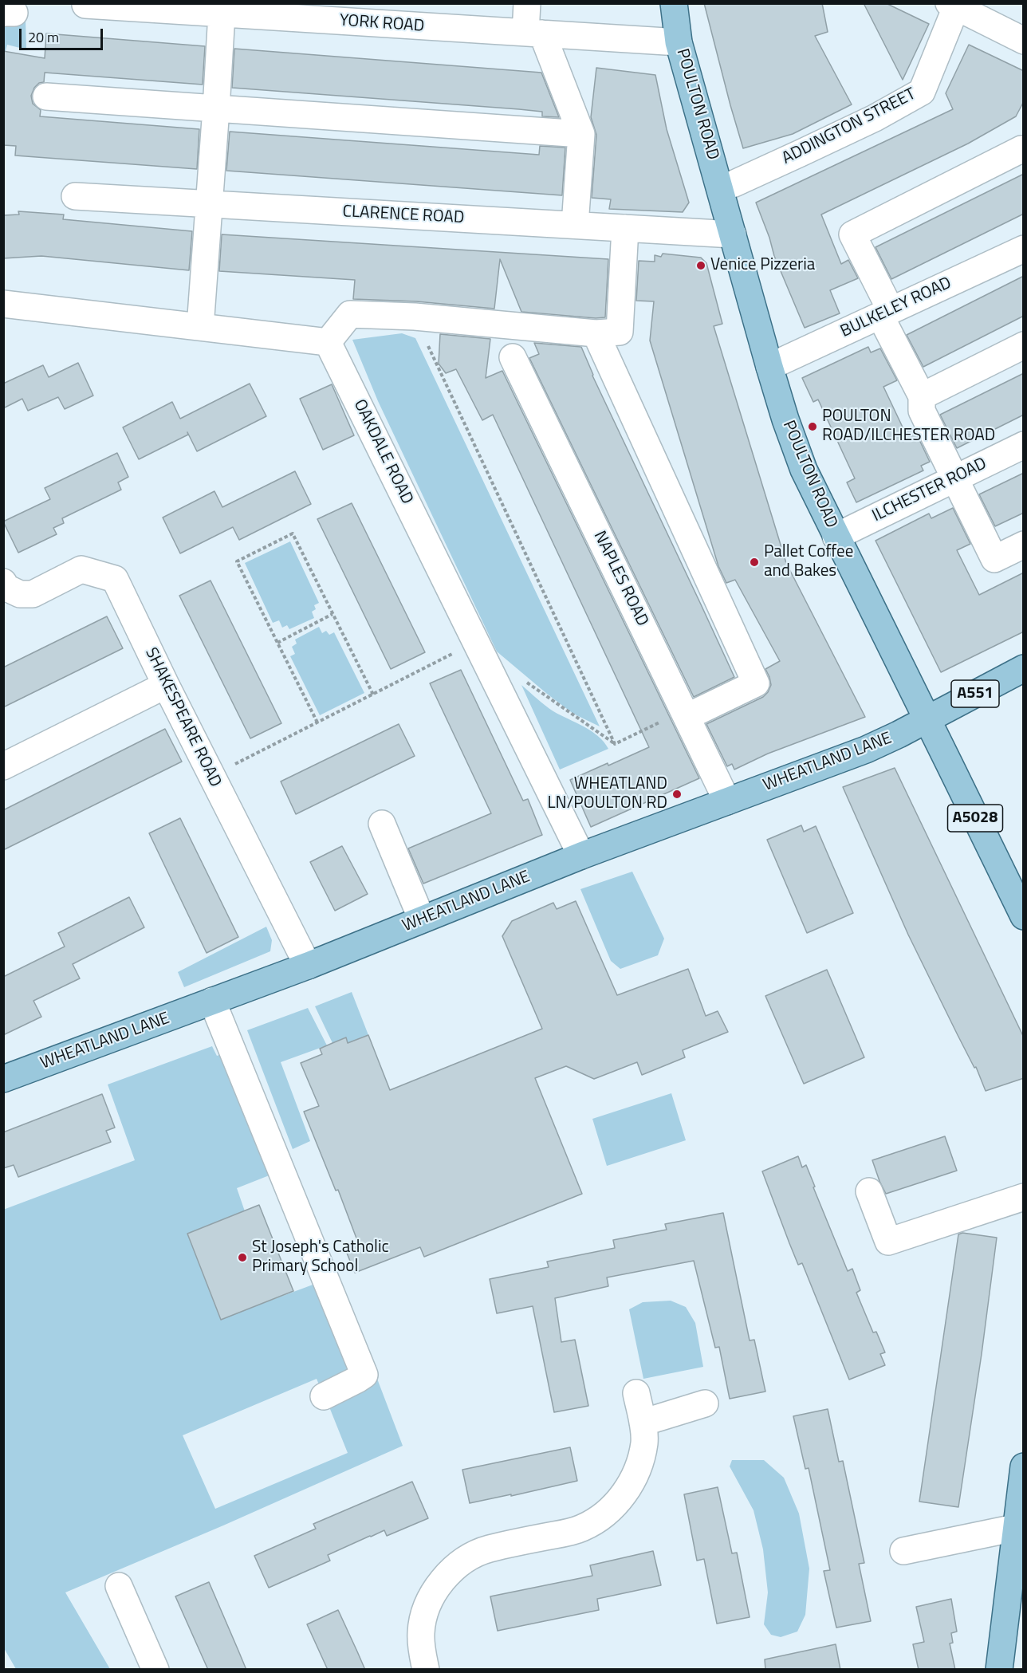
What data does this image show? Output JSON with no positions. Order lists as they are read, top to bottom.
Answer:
{
  "streets": {
    "main road": [
      "POULTON ROAD",
      "A551",
      "WHEATLAND LANE",
      "A5028"
    ],
    "street": [
      "YORK ROAD",
      "ADDINGTON STREET",
      "CLARENCE ROAD",
      "BULKELEY ROAD",
      "OAKDALE ROAD",
      "ILCHESTER ROAD",
      "NAPLES ROAD",
      "SHAKESPEARE ROAD"
    ]
  },
  "crossings": [
    ["YORK ROAD", "POULTON ROAD"],
    ["POULTON ROAD", "ADDINGTON STREET"],
    ["POULTON ROAD", "CLARENCE ROAD"],
    ["POULTON ROAD", "BULKELEY ROAD"],
    ["POULTON ROAD", "ILCHESTER ROAD"],
    ["POULTON ROAD", "A551"],
    ["POULTON ROAD", "WHEATLAND LANE"],
    ["OAKDALE ROAD", "WHEATLAND LANE"],
    ["NAPLES ROAD", "WHEATLAND LANE"],
    ["A551", "WHEATLAND LANE"],
    ["SHAKESPEARE ROAD", "WHEATLAND LANE"]
  ],
  "places": [
    "Venice Pizzeria",
    "POULTON ROAD/ILCHESTER ROAD",
    "Pallet Coffee and Bakes",
    "WHEATLAND LN/POULTON RD",
    "St Joseph's Catholic Primary School"
  ],
  "scale_bar": "20 m"
}
